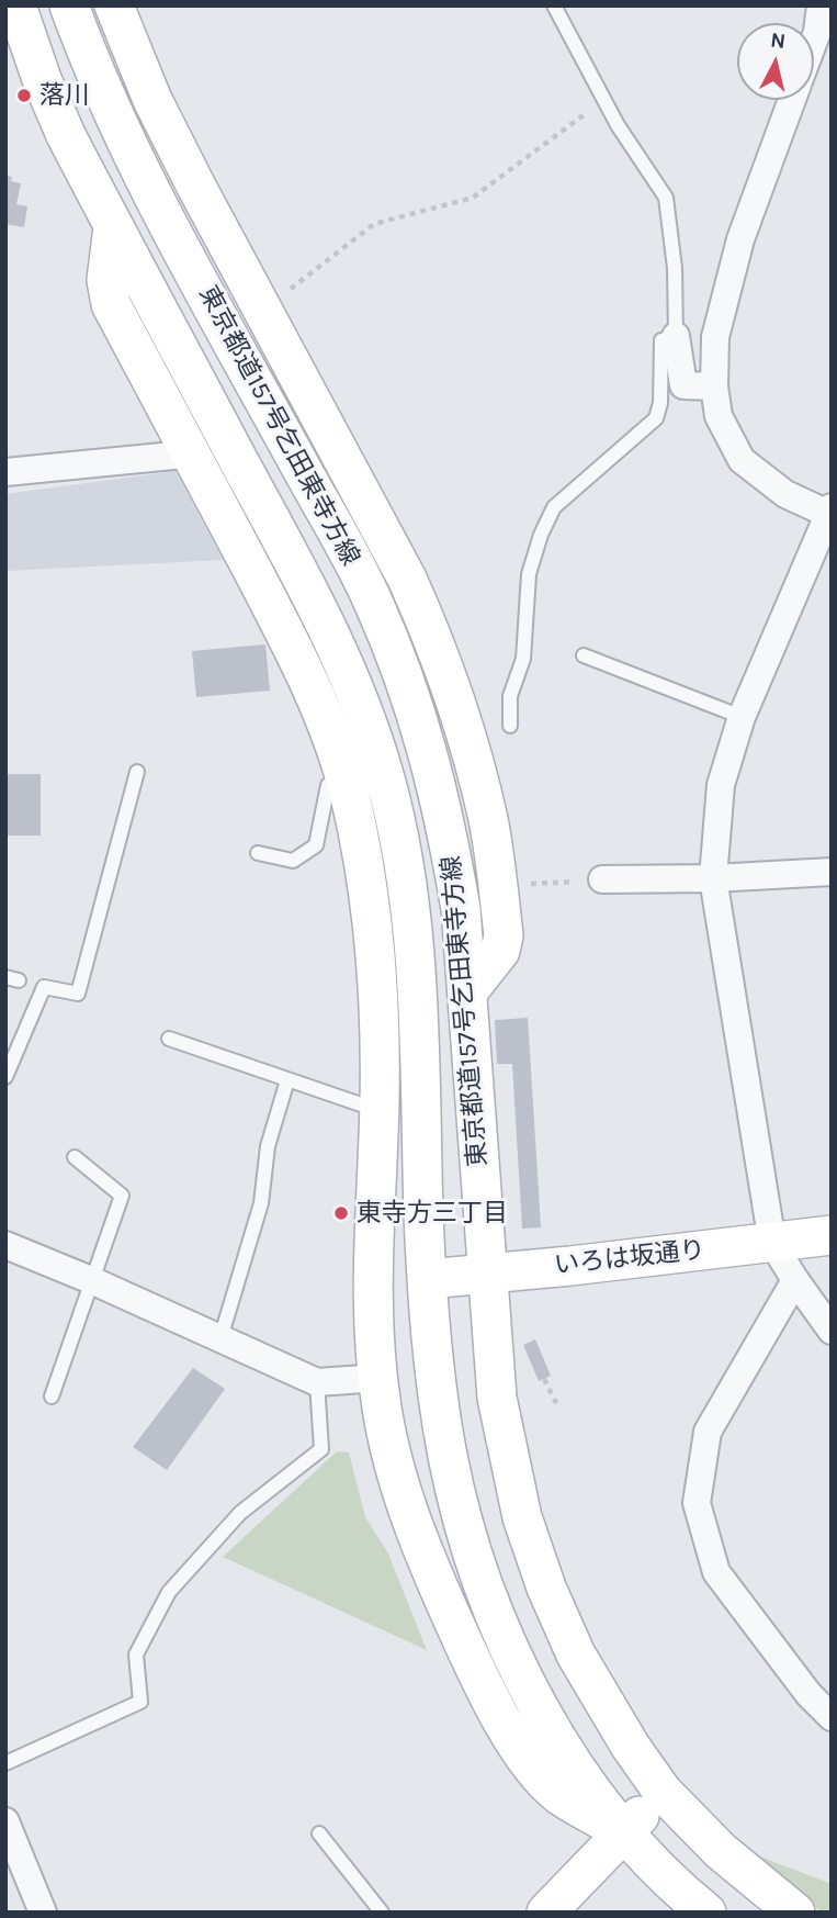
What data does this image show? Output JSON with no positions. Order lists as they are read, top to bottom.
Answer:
{
  "streets": {
    "main road": ["東京都道157号乞田東寺方線", "いろは坂通り"]
  },
  "crossings": [
    ["東京都道157号乞田東寺方線", "いろは坂通り"]
  ],
  "places": ["落川", "東寺方三丁目"],
  "north": "top"
}
